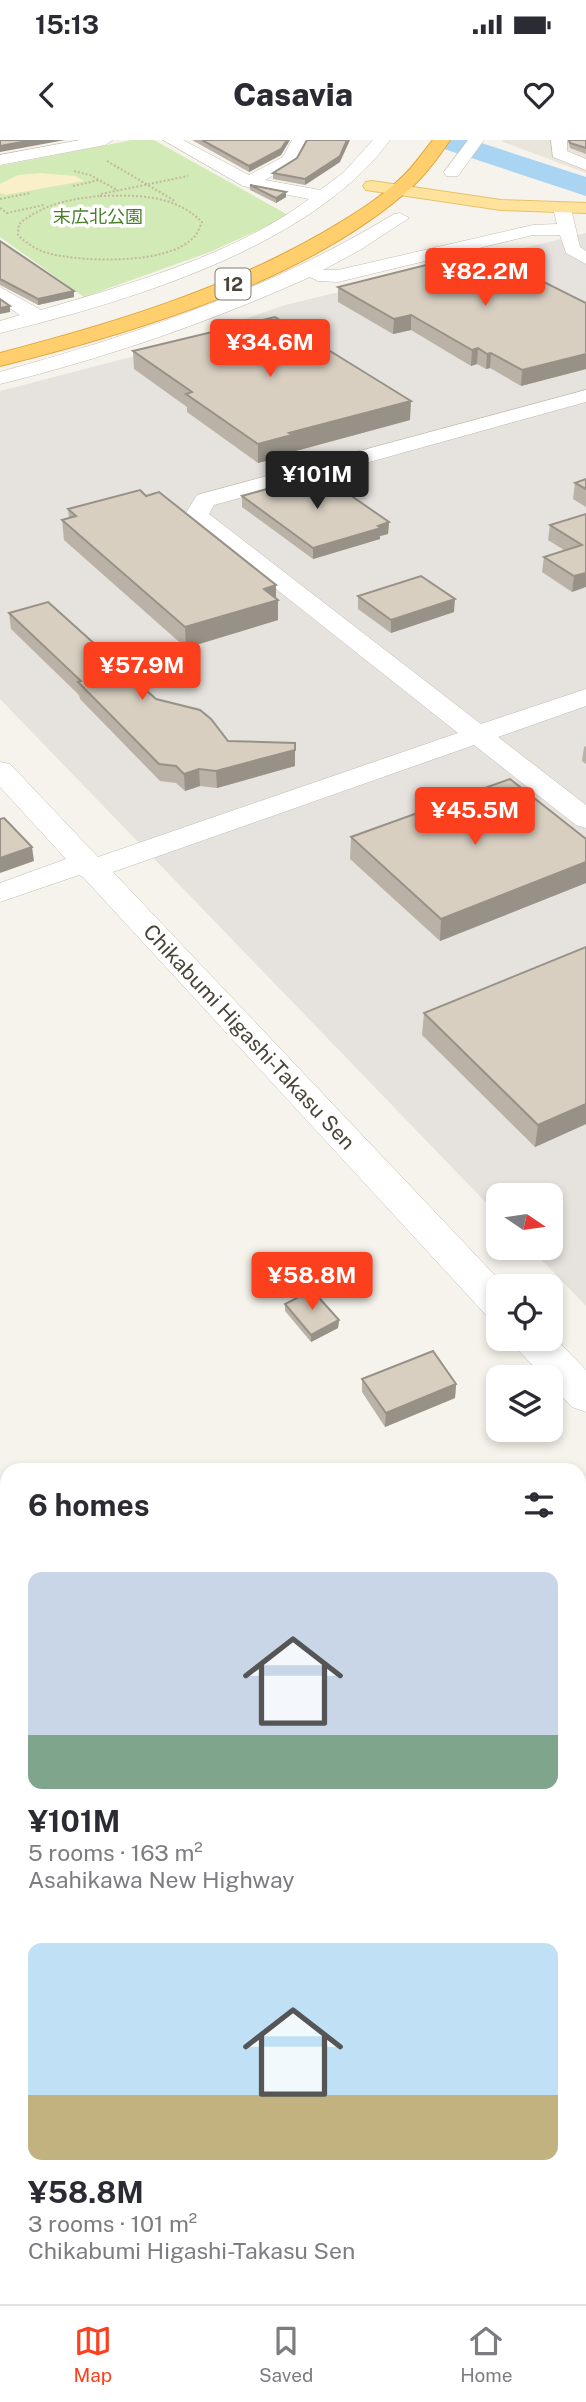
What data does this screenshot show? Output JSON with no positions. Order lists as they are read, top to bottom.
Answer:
{
  "streets": {
    "highway": ["12"],
    "street": ["Chikabumi Higashi-Takasu Sen"]
  },
  "parks": ["末広北公園"],
  "north": "right",
  "page": {
    "status": "15:13",
    "header": "Casavia",
    "price": [
      "¥82.2M",
      "¥34.6M",
      "¥101M",
      "¥57.9M",
      "¥45.5M",
      "¥58.8M"
    ],
    "heading": "6 homes",
    "list": [
      {
        "name": "¥101M",
        "note": "5 rooms · 163 m² · Asahikawa New Highway"
      },
      {
        "name": "¥58.8M",
        "note": "3 rooms · 101 m² · Chikabumi Higashi-Takasu Sen"
      }
    ],
    "tabs": ["Map", "Saved", "Home"]
  }
}
